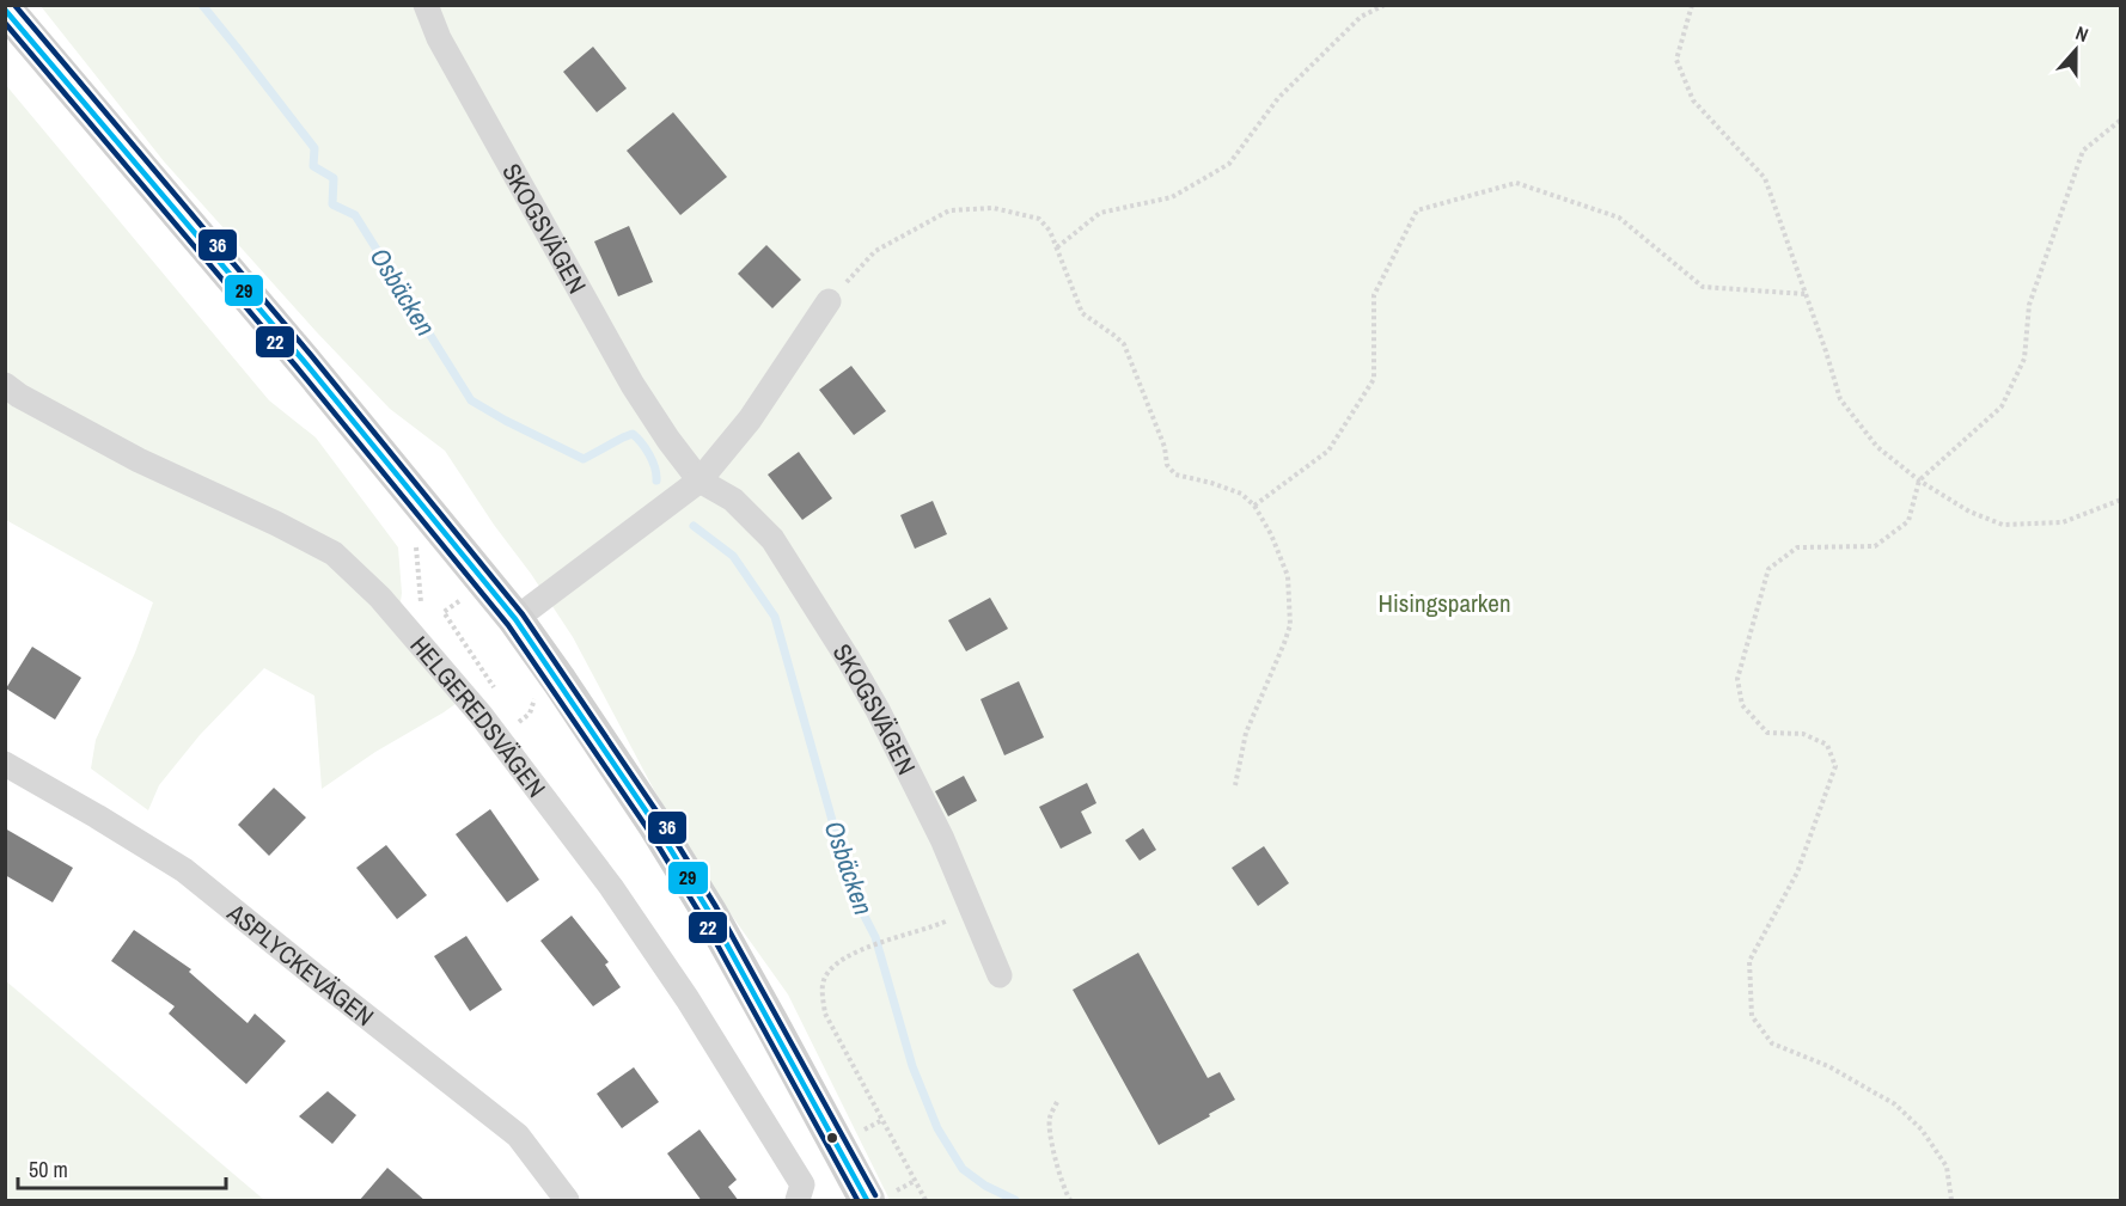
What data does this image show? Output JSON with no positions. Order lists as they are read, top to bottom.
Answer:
{
  "streets": {
    "street": ["SKOGSVÄGEN", "HELGEREDSVÄGEN", "ASPLYCKEVÄGEN"]
  },
  "water": ["Osbäcken"],
  "parks": ["Hisingsparken"],
  "lines": ["transit line 36", "transit line 29", "transit line 22"],
  "scale_bar": "50 m",
  "north": "top"
}
